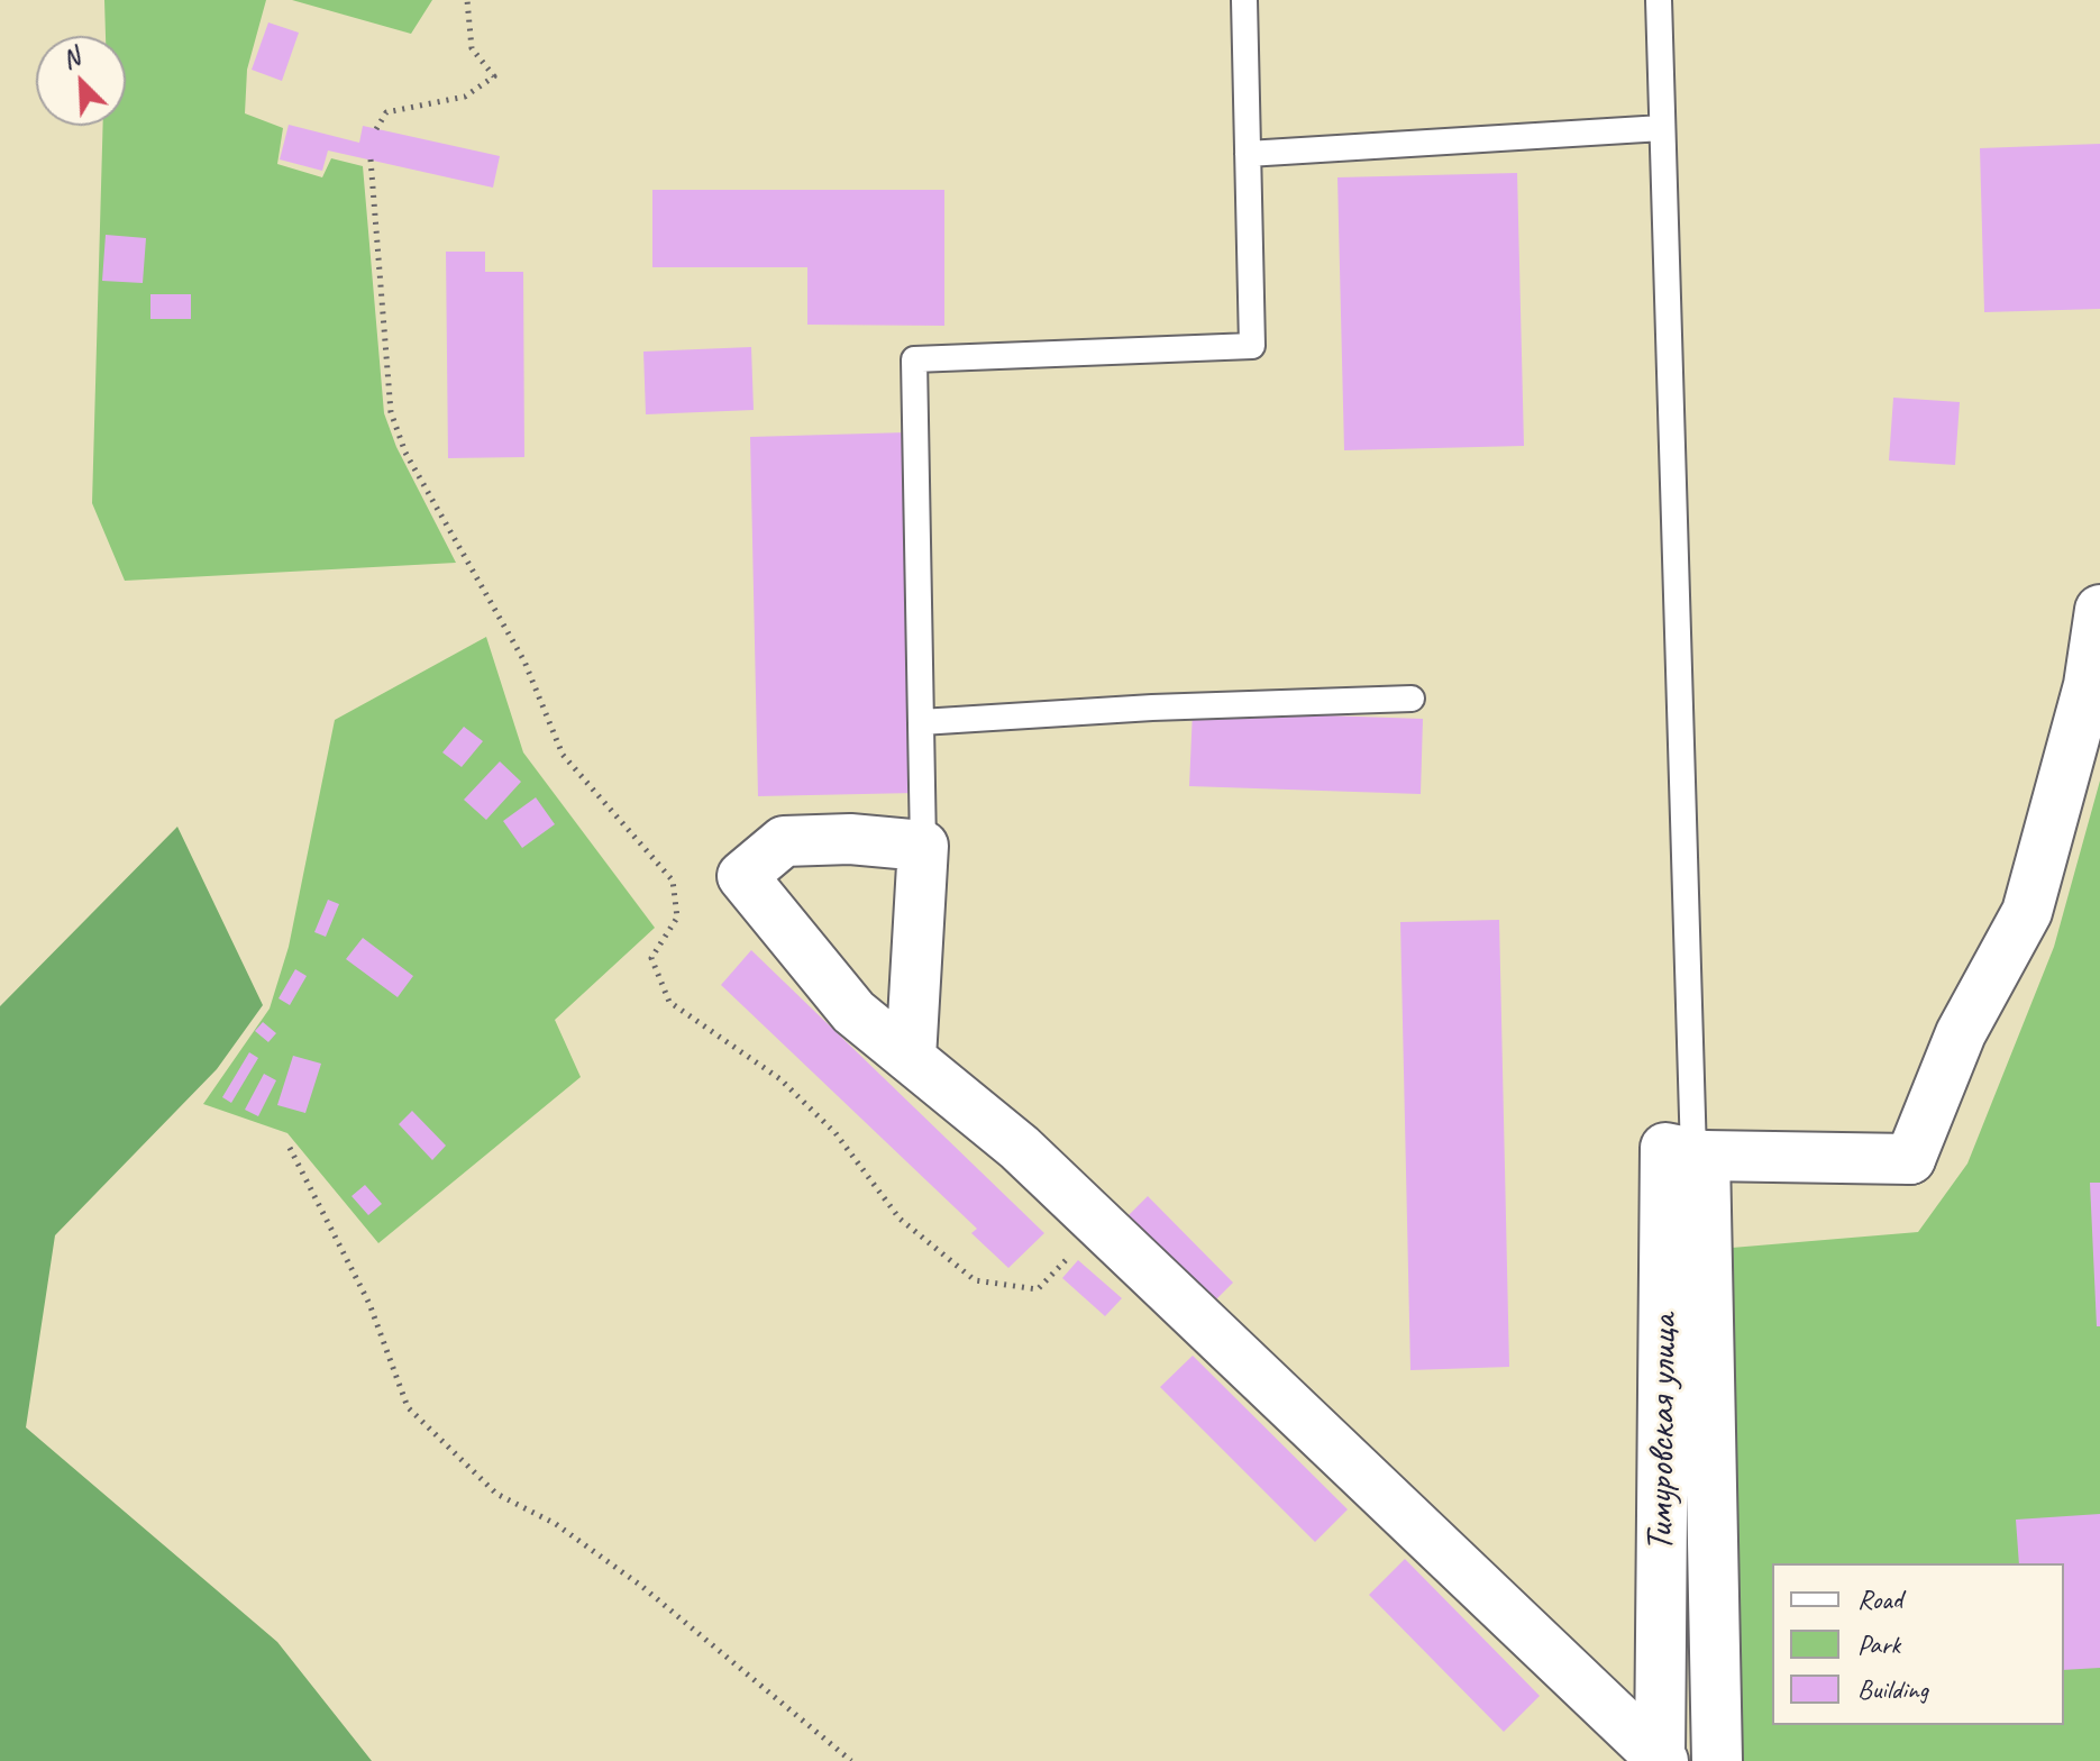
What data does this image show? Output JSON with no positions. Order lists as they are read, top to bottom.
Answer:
{
  "streets": {
    "street": ["Тимуровская улица"]
  },
  "legend": ["Road", "Park", "Building"],
  "north": "top left"
}
